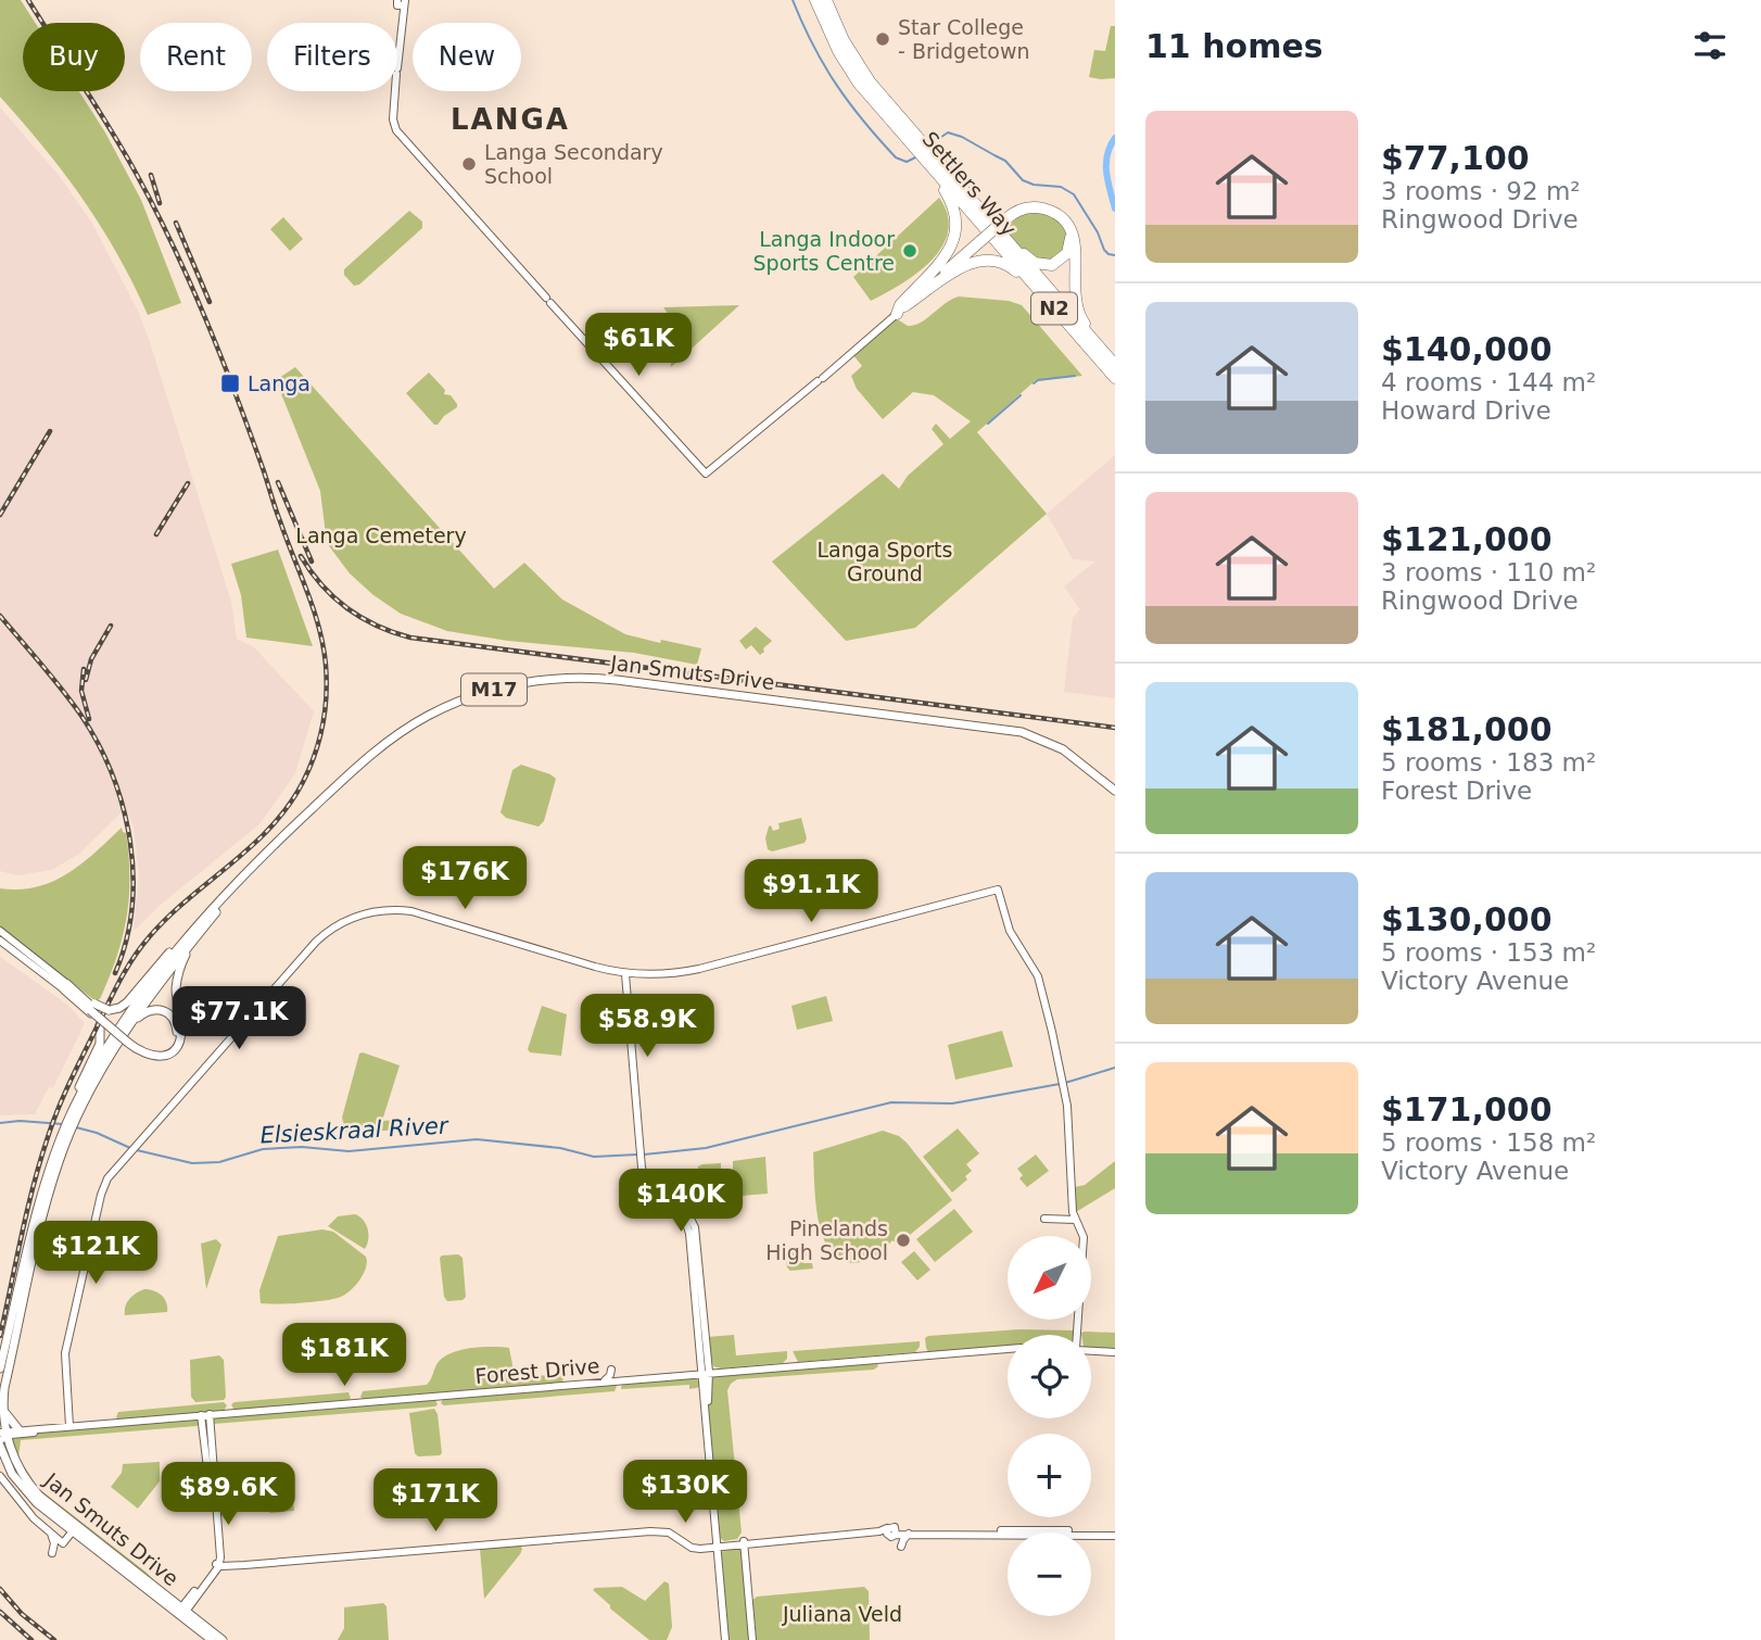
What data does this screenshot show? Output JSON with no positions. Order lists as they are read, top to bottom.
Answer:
{
  "streets": {
    "highway": ["Settlers Way", "N2"],
    "main road": ["Jan Smuts Drive", "M17"],
    "street": ["Forest Drive"]
  },
  "crossings": [
    ["Jan Smuts Drive", "Forest Drive"]
  ],
  "districts": ["LANGA"],
  "water": ["Elsieskraal River"],
  "parks": ["Langa Cemetery", "Langa Sports Ground", "Juliana Veld"],
  "places": {
    "other": [
      "Star College - Bridgetown",
      "Langa Secondary School",
      "Langa Indoor Sports Centre",
      "Pinelands High School"
    ],
    "transit": ["Langa"]
  },
  "north": "bottom left",
  "page": {
    "heading": "11 homes",
    "chip": [
      "Buy",
      "Rent",
      "Filters",
      "New"
    ],
    "list": [
      {
        "name": "$77,100",
        "note": "3 rooms · 92 m² · Ringwood Drive"
      },
      {
        "name": "$140,000",
        "note": "4 rooms · 144 m² · Howard Drive"
      },
      {
        "name": "$121,000",
        "note": "3 rooms · 110 m² · Ringwood Drive"
      },
      {
        "name": "$181,000",
        "note": "5 rooms · 183 m² · Forest Drive"
      },
      {
        "name": "$130,000",
        "note": "5 rooms · 153 m² · Victory Avenue"
      },
      {
        "name": "$171,000",
        "note": "5 rooms · 158 m² · Victory Avenue"
      }
    ],
    "price": [
      "$61K",
      "$176K",
      "$91.1K",
      "$77.1K",
      "$58.9K",
      "$140K",
      "$121K",
      "$181K",
      "$130K",
      "$89.6K",
      "$171K"
    ],
    "map_buttons": ["+", "−"]
  }
}
